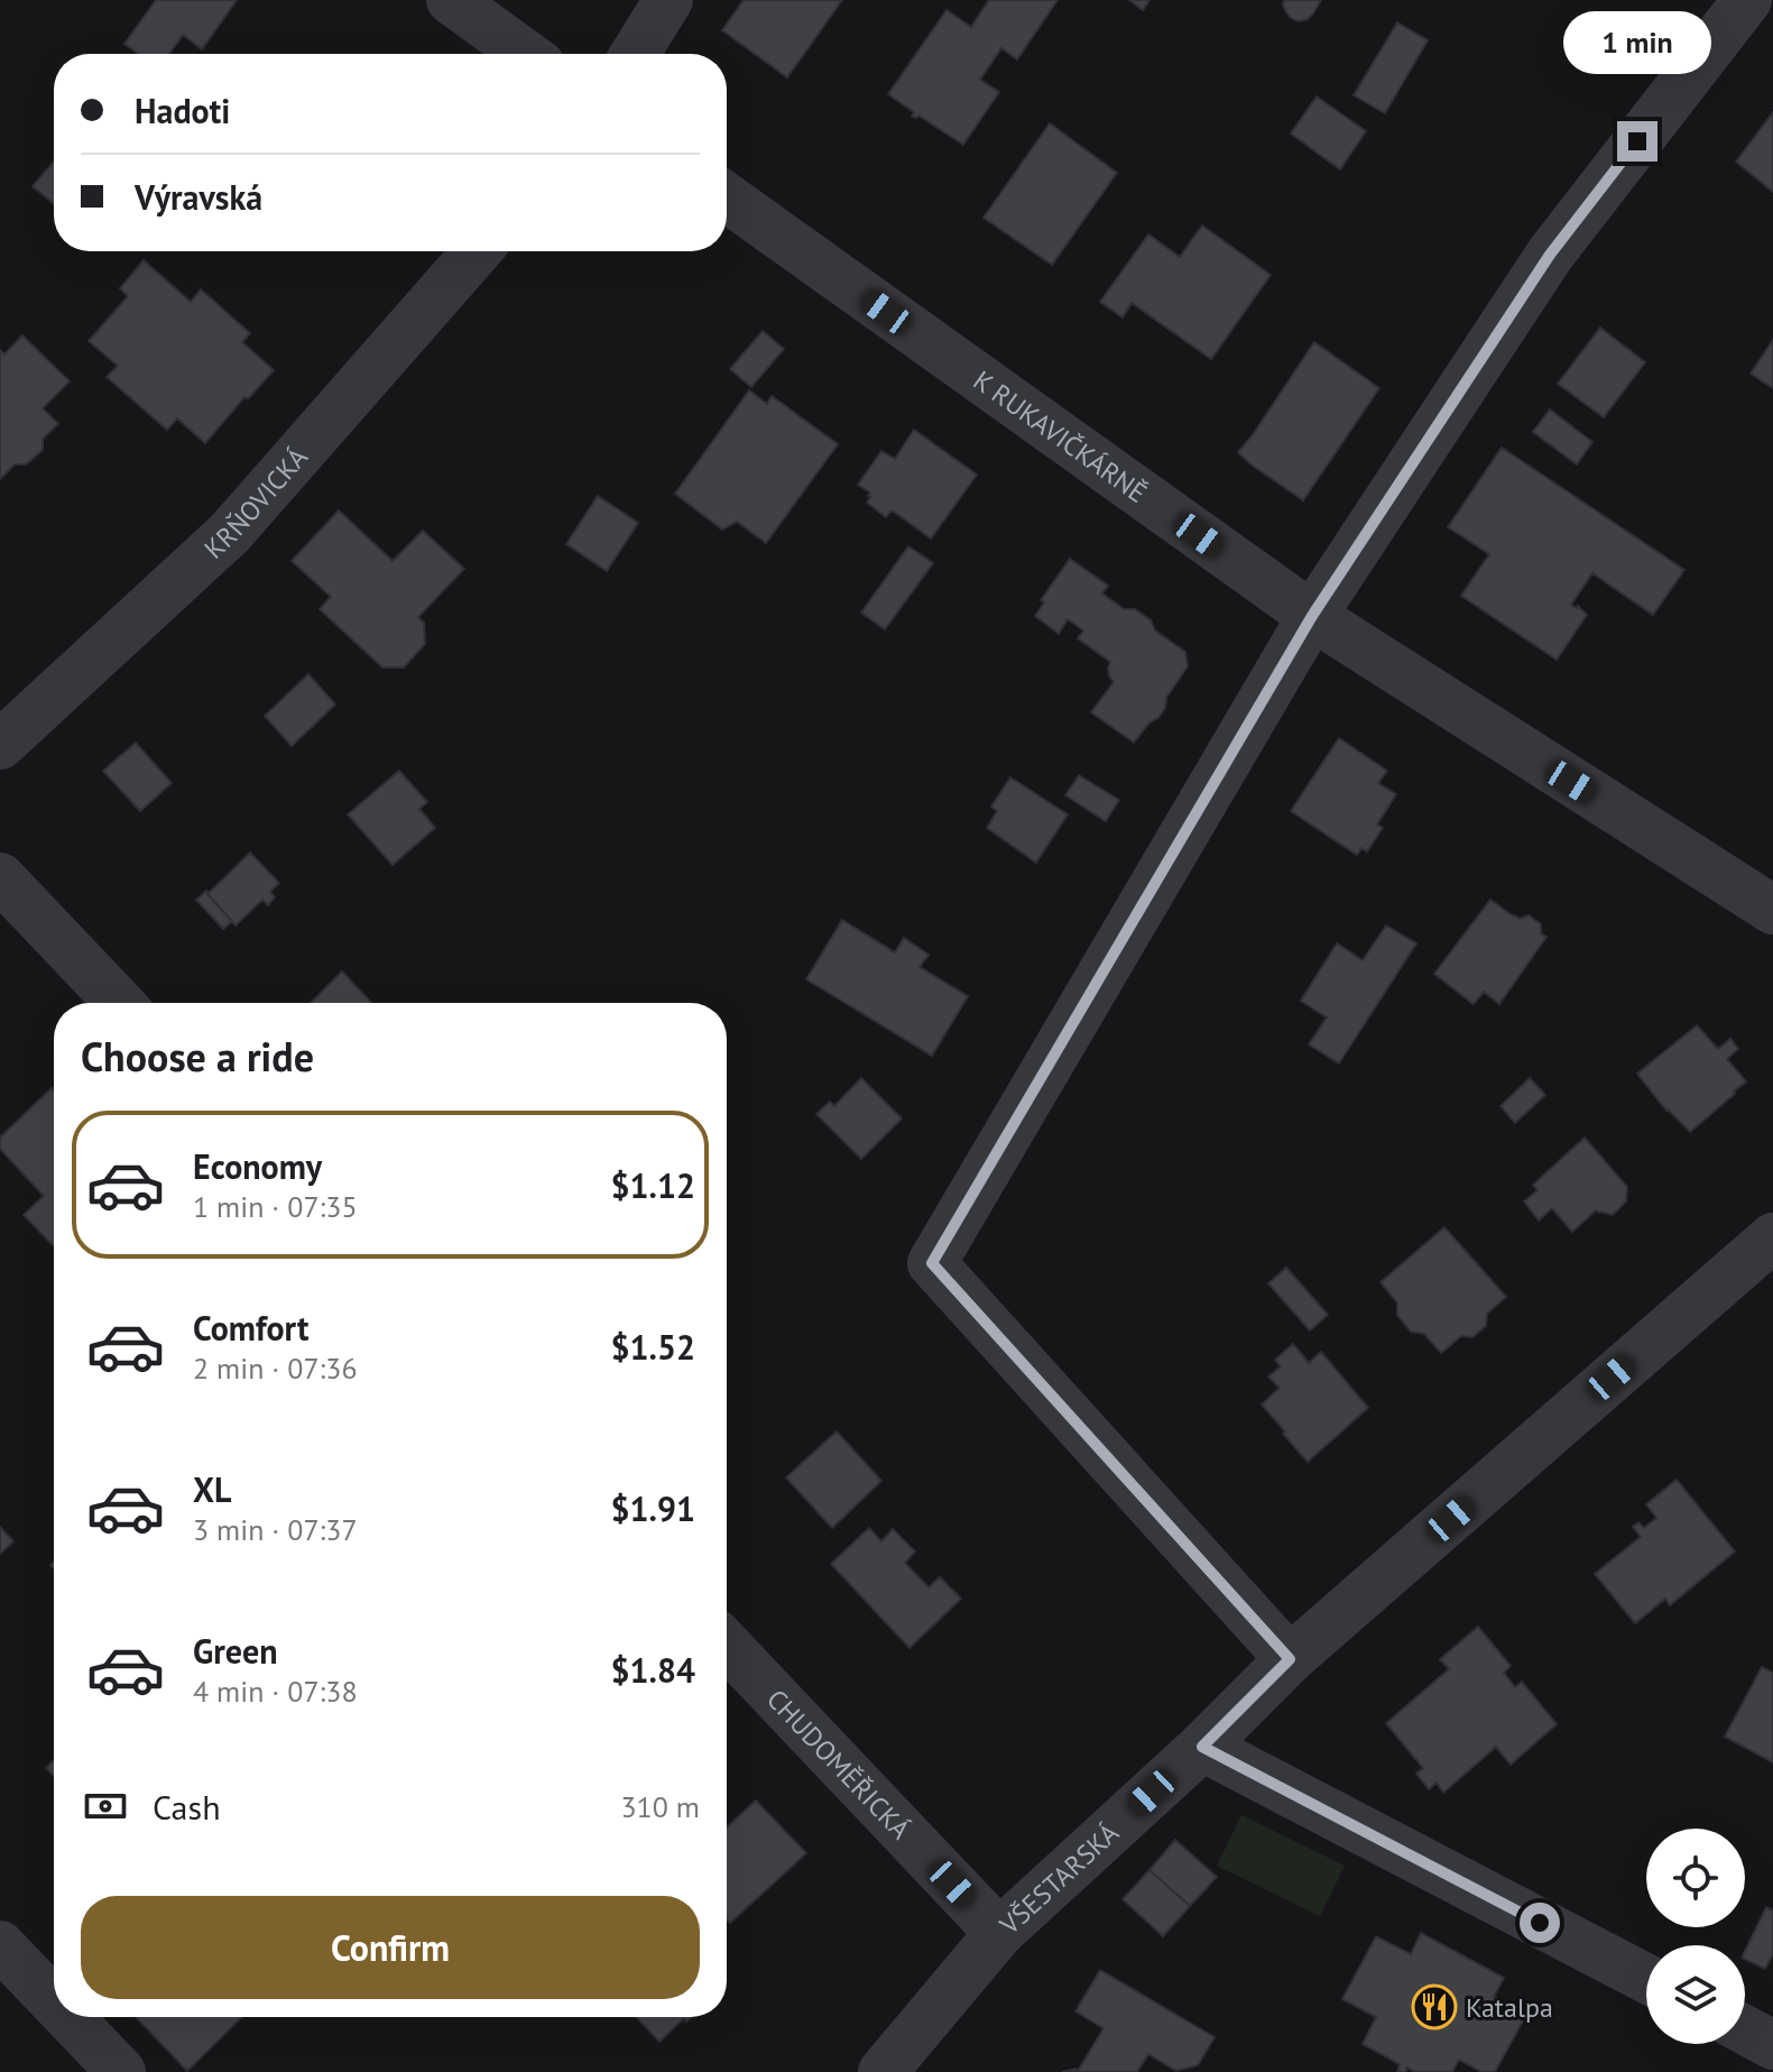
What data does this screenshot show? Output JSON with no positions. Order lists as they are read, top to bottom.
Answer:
{
  "streets": {
    "street": [
      "K RUKAVIČKÁRNĚ",
      "KRŇOVICKÁ",
      "CHUDOMĚŘICKÁ",
      "VŠESTARSKÁ"
    ]
  },
  "crossings": [
    ["CHUDOMĚŘICKÁ", "VŠESTARSKÁ"]
  ],
  "places": {
    "restaurant": ["Katalpa"]
  },
  "page": {
    "bubble": "1 min",
    "banner": ["Hadoti", "Výravská"],
    "heading": "Choose a ride",
    "list": [
      {
        "name": "Economy",
        "note": "1 min · 07:35",
        "value": "$1.12"
      },
      {
        "name": "Comfort",
        "note": "2 min · 07:36",
        "value": "$1.52"
      },
      {
        "name": "XL",
        "note": "3 min · 07:37",
        "value": "$1.91"
      },
      {
        "name": "Green",
        "note": "4 min · 07:38",
        "value": "$1.84"
      }
    ],
    "pay": ["Cash", "310 m"],
    "buttons": "Confirm"
  }
}
